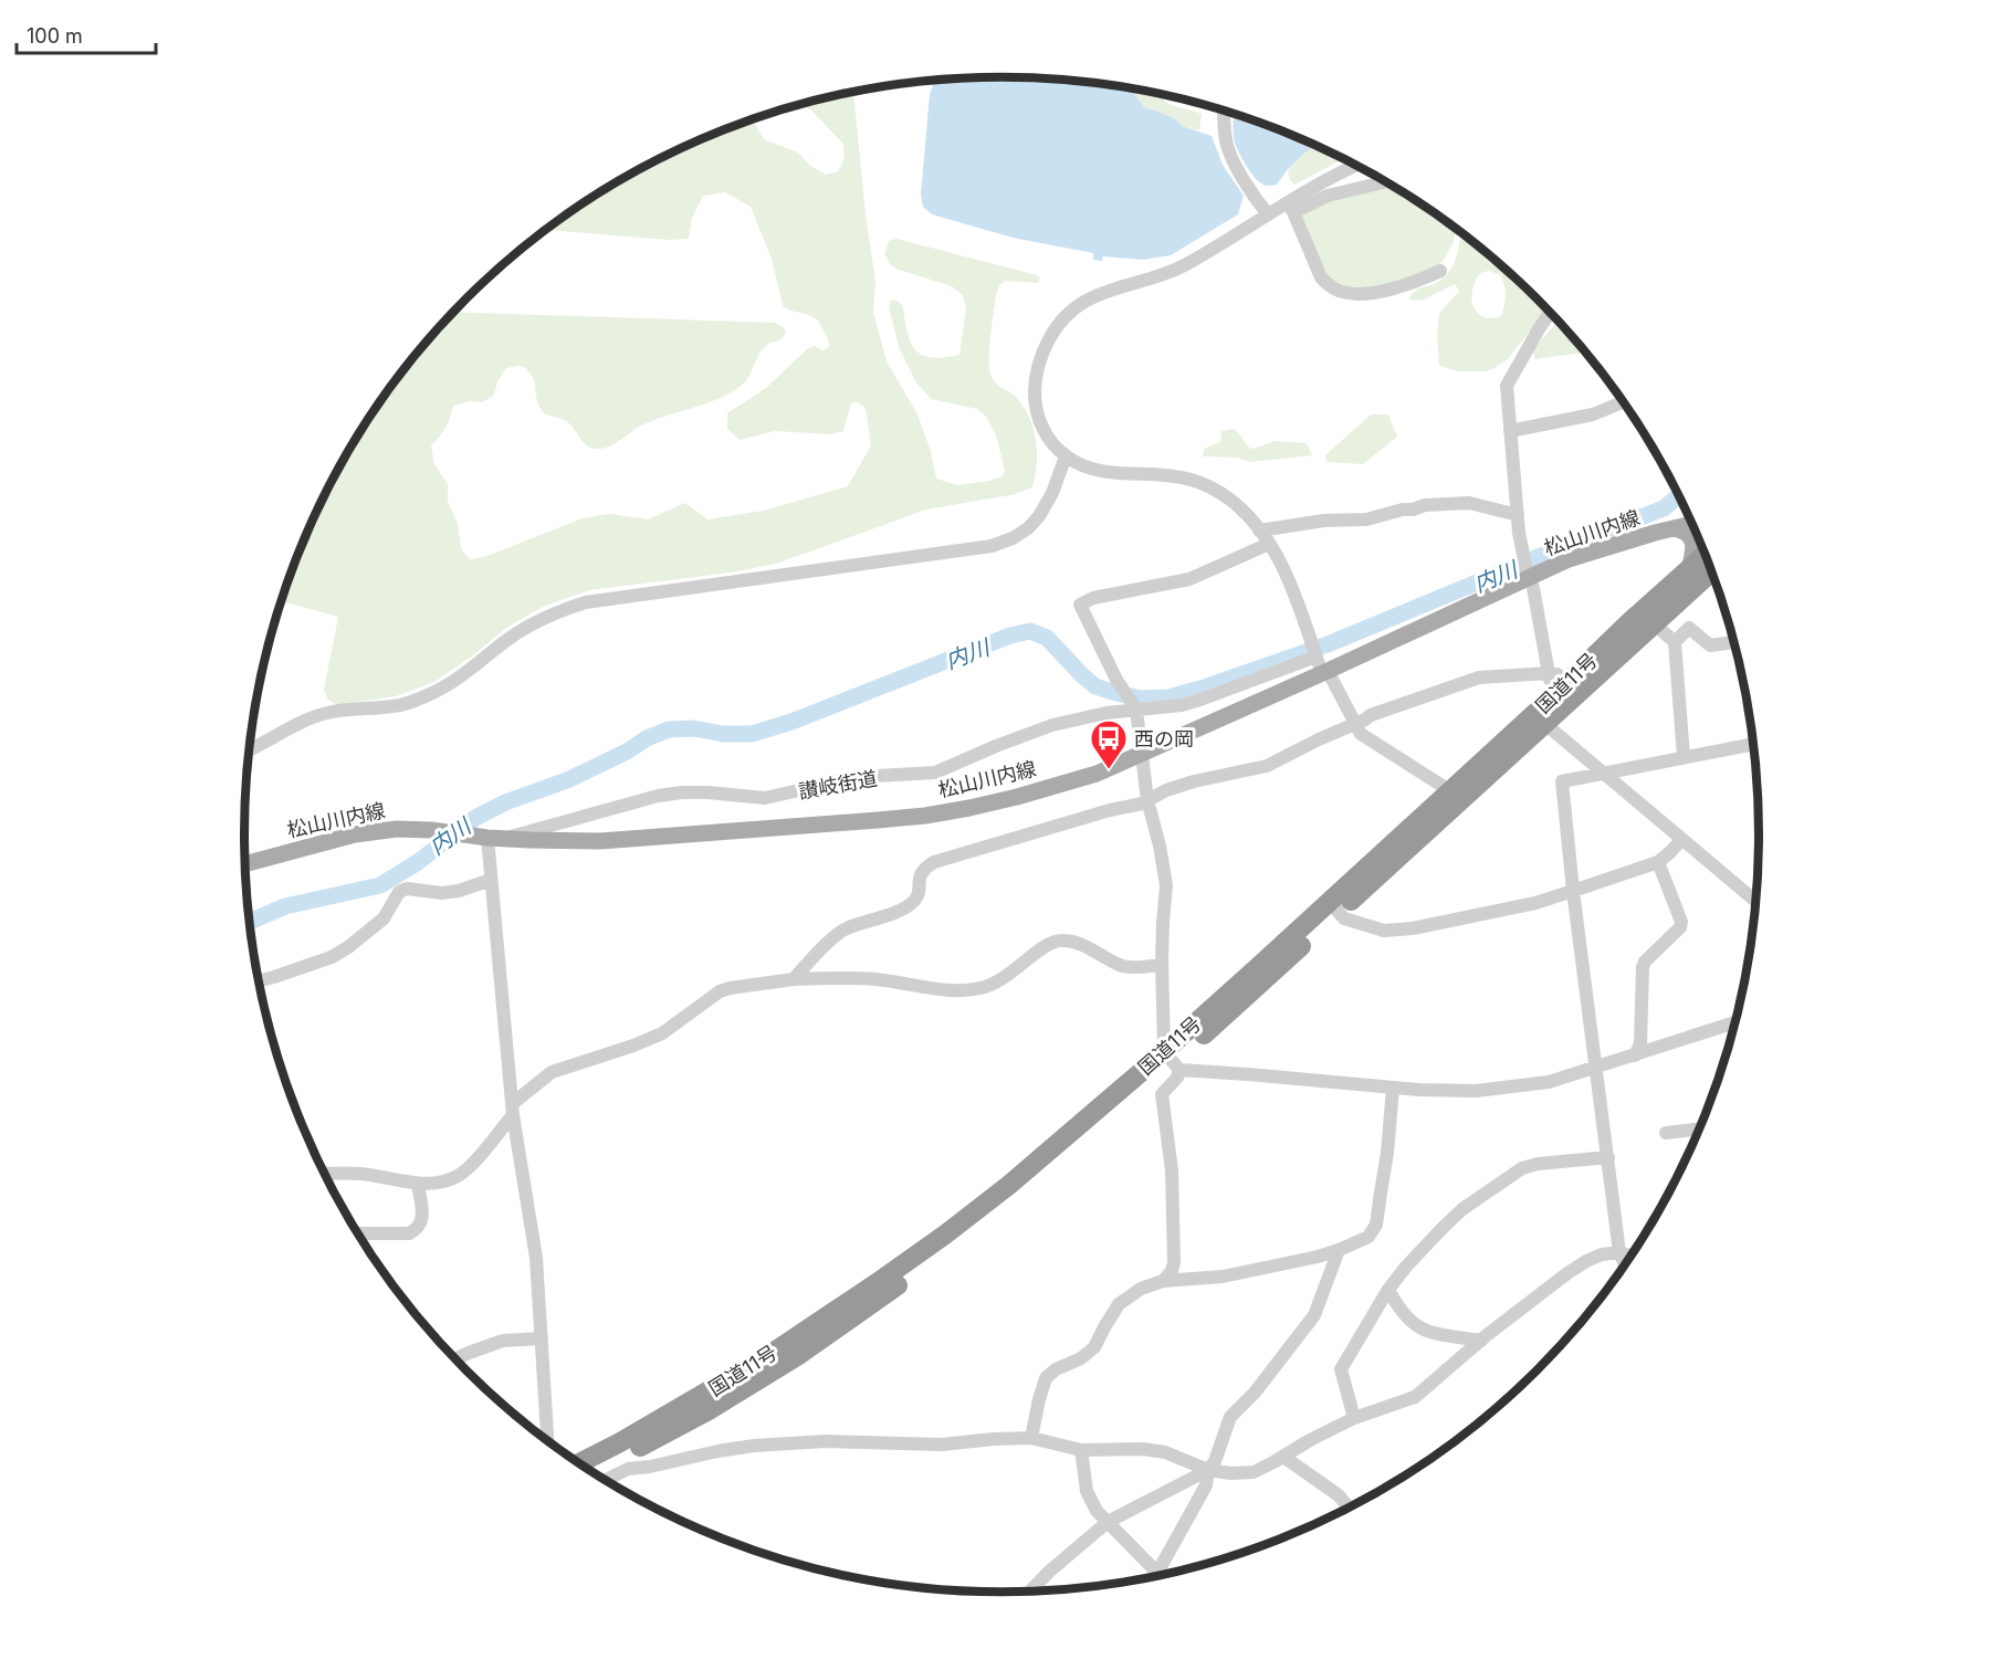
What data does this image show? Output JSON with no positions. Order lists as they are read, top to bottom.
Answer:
{
  "streets": {
    "highway": ["国道11号"],
    "main road": ["松山川内線"],
    "street": ["讃岐街道"]
  },
  "crossings": [
    ["松山川内線", "讃岐街道"]
  ],
  "water": ["内川"],
  "places": {
    "bus stop": ["西の岡"]
  },
  "scale_bar": "100 m"
}
